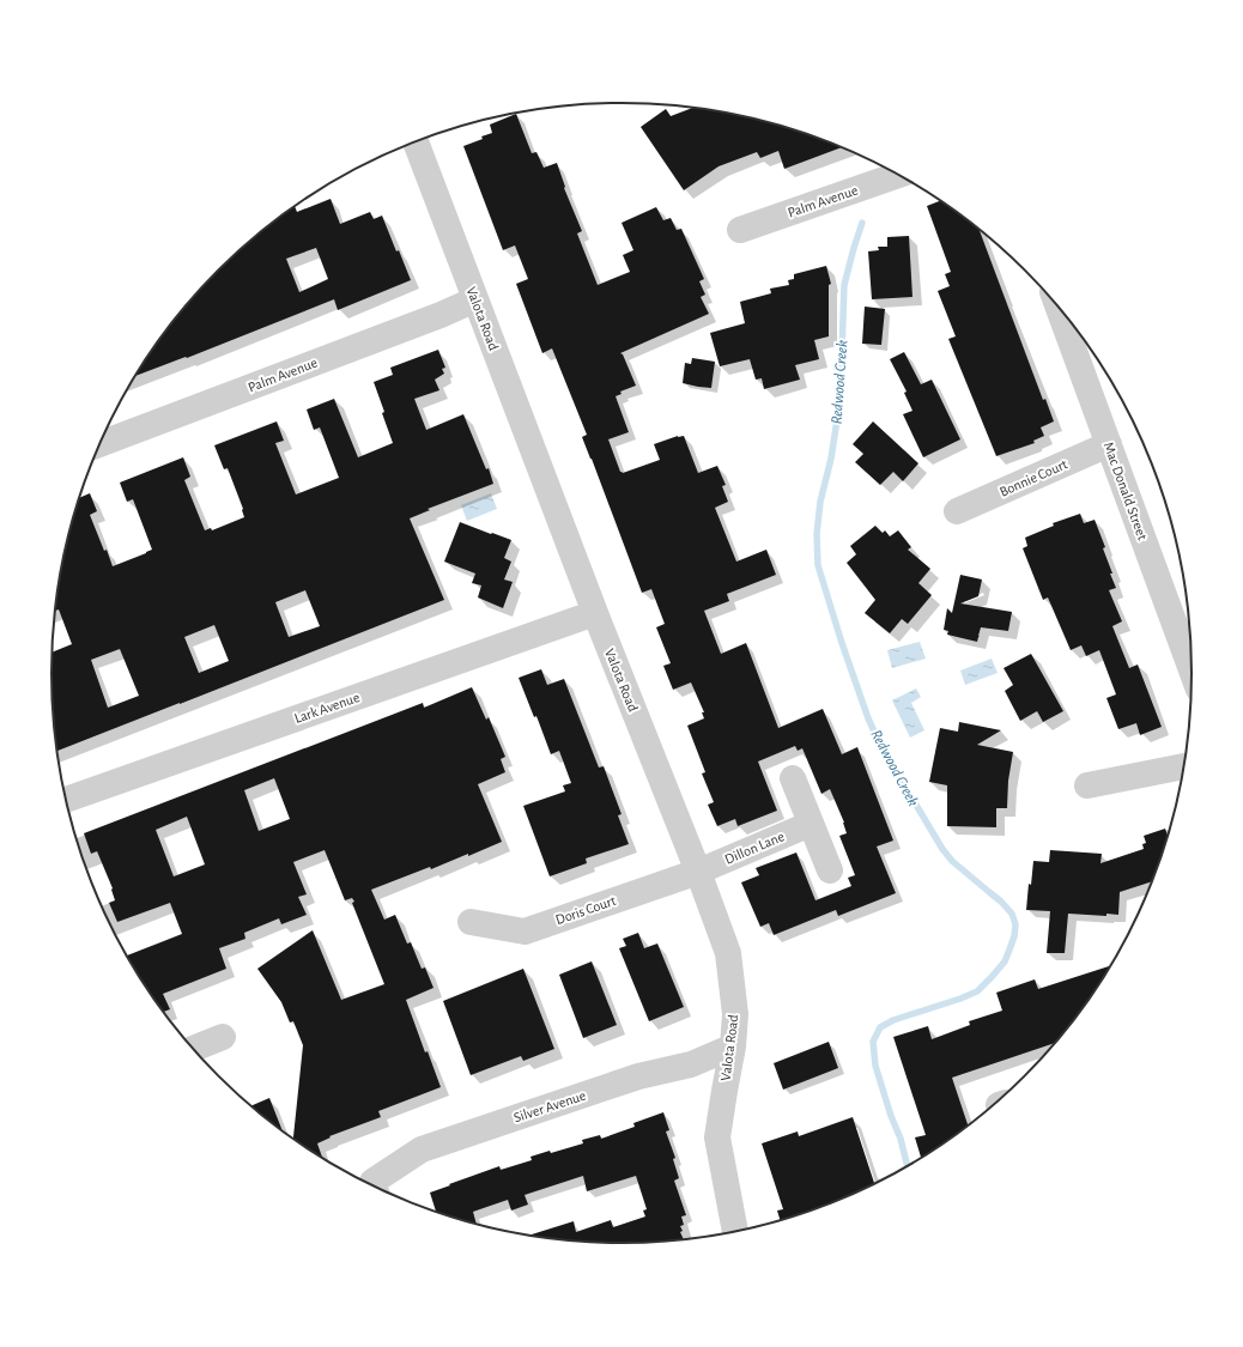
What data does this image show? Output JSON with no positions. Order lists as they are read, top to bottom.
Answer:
{
  "streets": {
    "street": [
      "Palm Avenue",
      "Valota Road",
      "Bonnie Court",
      "Mac Donald Street",
      "Lark Avenue",
      "Dillon Lane",
      "Doris Court",
      "Silver Avenue"
    ]
  },
  "crossings": [
    ["Palm Avenue", "Valota Road"],
    ["Valota Road", "Lark Avenue"],
    ["Valota Road", "Dillon Lane"],
    ["Valota Road", "Doris Court"],
    ["Valota Road", "Silver Avenue"],
    ["Bonnie Court", "Mac Donald Street"],
    ["Dillon Lane", "Doris Court"]
  ],
  "water": ["Redwood Creek"]
}
